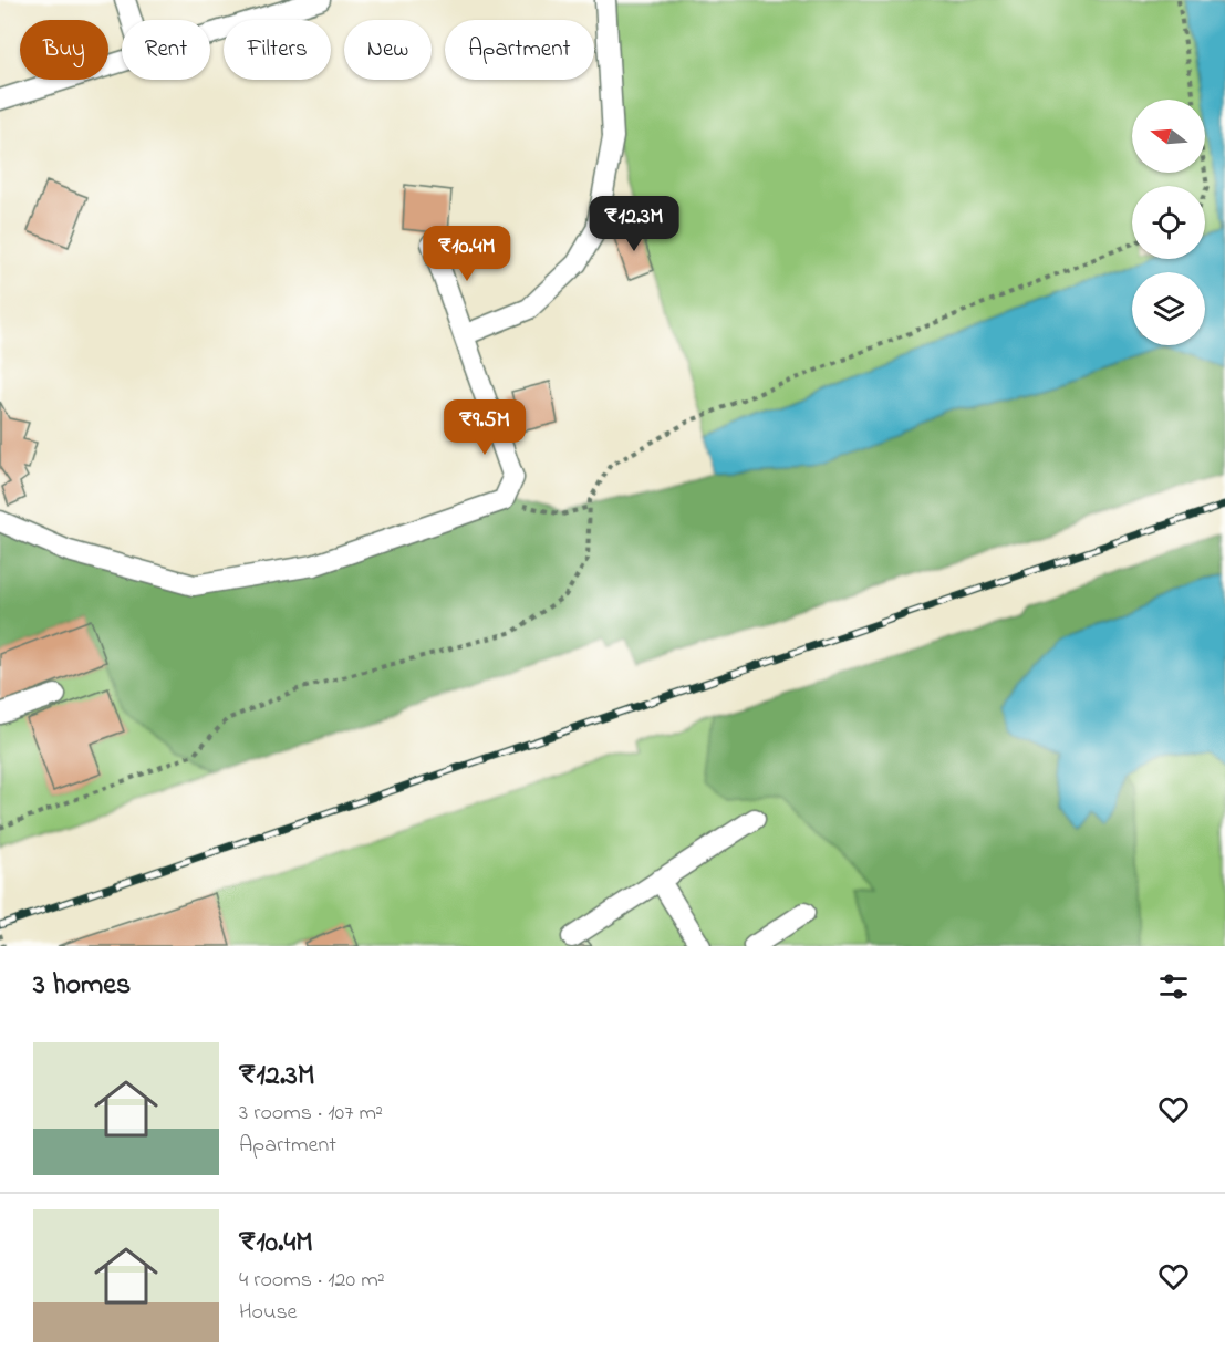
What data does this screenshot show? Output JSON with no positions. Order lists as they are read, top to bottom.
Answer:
{
  "north": "left",
  "page": {
    "chip": [
      "Buy",
      "Rent",
      "Filters",
      "New",
      "Apartment"
    ],
    "price": ["₹12.3M", "₹10.4M", "₹9.5M"],
    "heading": "3 homes",
    "list": [
      {
        "name": "₹12.3M",
        "note": "3 rooms · 107 m² · Apartment"
      },
      {
        "name": "₹10.4M",
        "note": "4 rooms · 120 m² · House"
      }
    ]
  }
}
